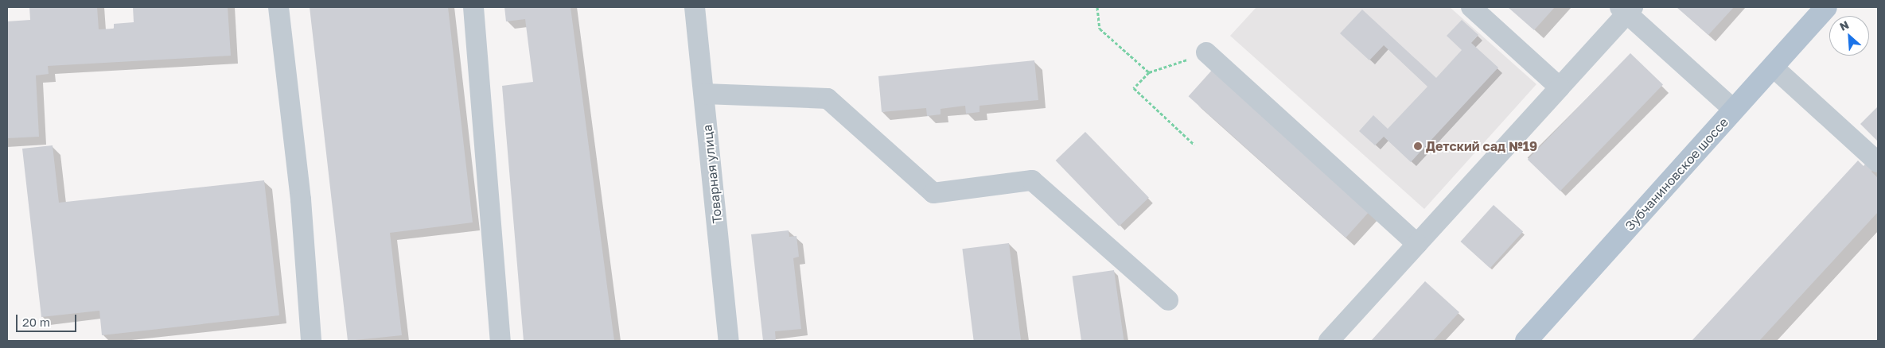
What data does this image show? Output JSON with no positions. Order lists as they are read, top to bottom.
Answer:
{
  "streets": {
    "main road": ["Зубчаниновское шоссе"],
    "street": ["Товарная улица"]
  },
  "places": ["Детский сад №19"],
  "scale_bar": "20 m",
  "north": "top left"
}
